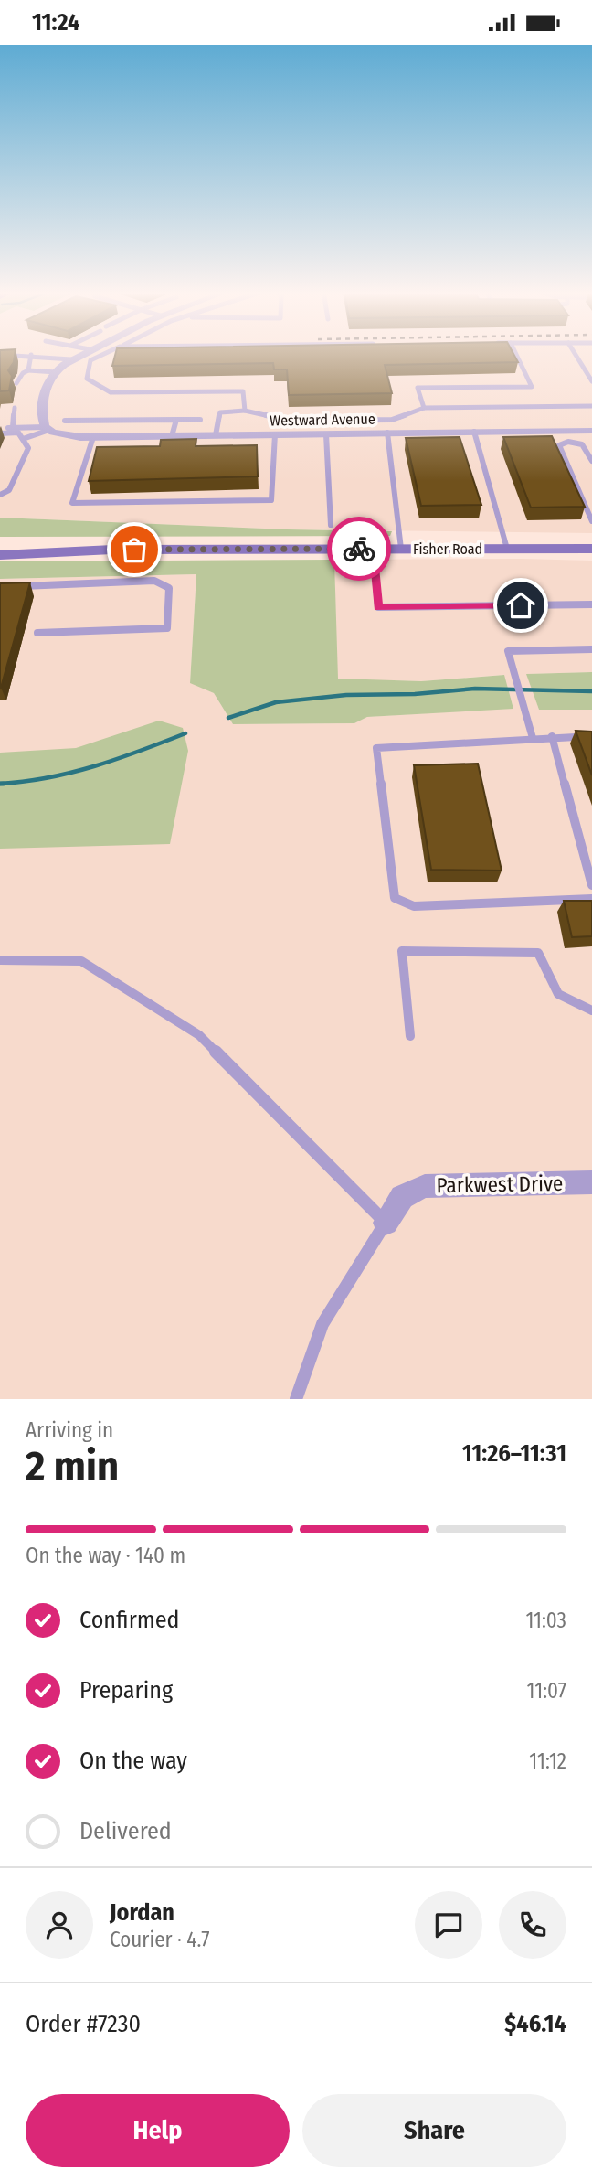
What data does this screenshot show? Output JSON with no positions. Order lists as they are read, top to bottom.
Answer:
{
  "streets": {
    "main road": ["Fisher Road"],
    "street": ["Westward Avenue", "Parkwest Drive"]
  },
  "page": {
    "status": "11:24",
    "heading": ["2 min", "Arriving in", "11:26–11:31"],
    "panel": [
      "Jordan",
      "Courier · 4.7",
      "Order #7230",
      "$46.14"
    ],
    "bar": "On the way · 140 m",
    "list": [
      ["Confirmed", "11:03"],
      ["Preparing", "11:07"],
      ["On the way", "11:12"],
      "Delivered"
    ],
    "buttons": ["Help", "Share"]
  }
}
